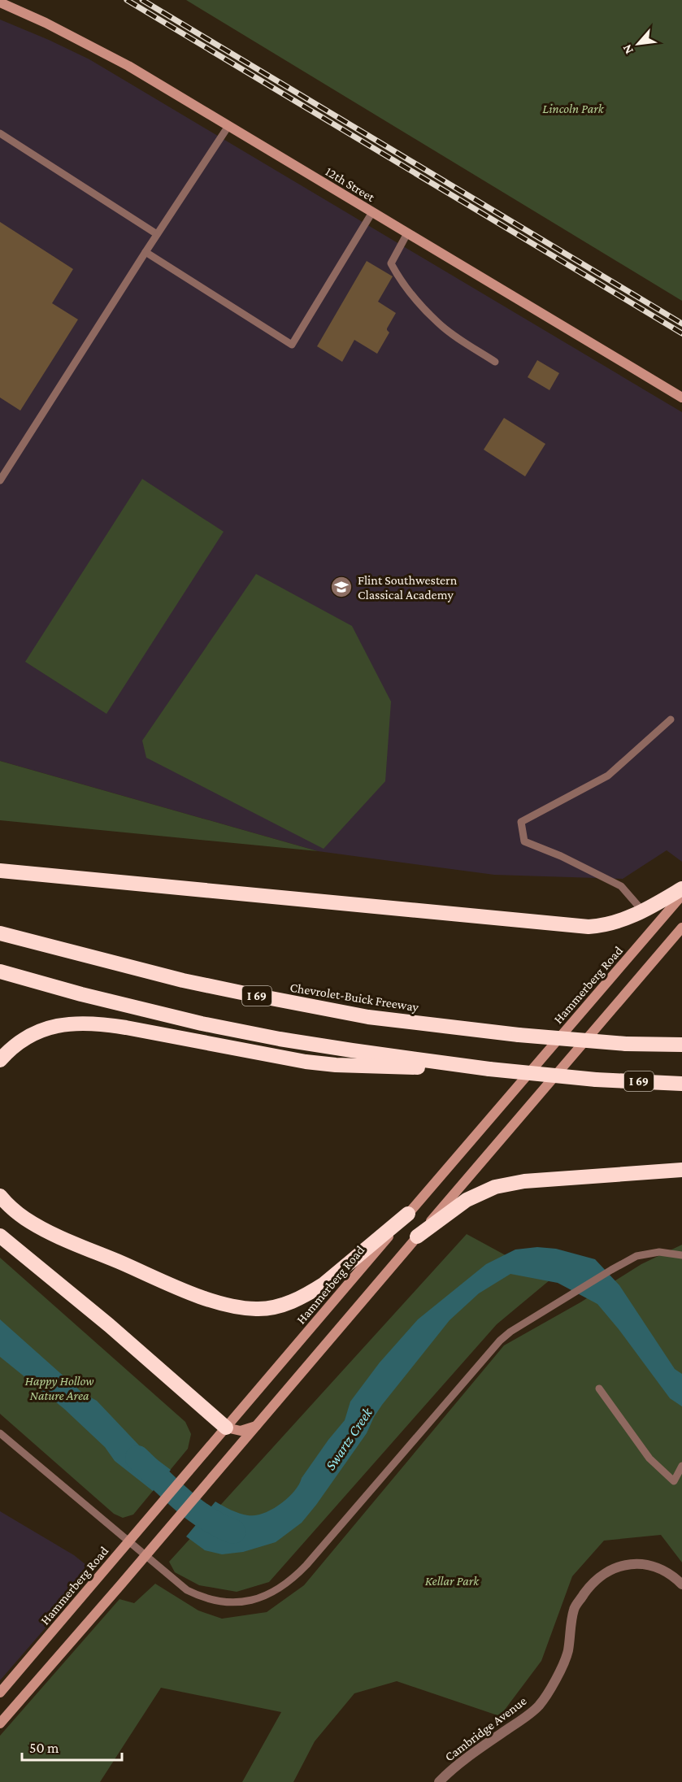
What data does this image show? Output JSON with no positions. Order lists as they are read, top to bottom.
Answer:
{
  "streets": {
    "highway": ["I 69", "Chevrolet-Buick Freeway"],
    "street": ["12th Street", "Hammerberg Road", "Cambridge Avenue"]
  },
  "water": ["Swartz Creek"],
  "parks": ["Lincoln Park", "Happy Hollow Nature Area", "Kellar Park"],
  "places": {
    "school or university": ["Flint Southwestern Classical Academy"]
  },
  "scale_bar": "50 m",
  "north": "bottom left"
}
